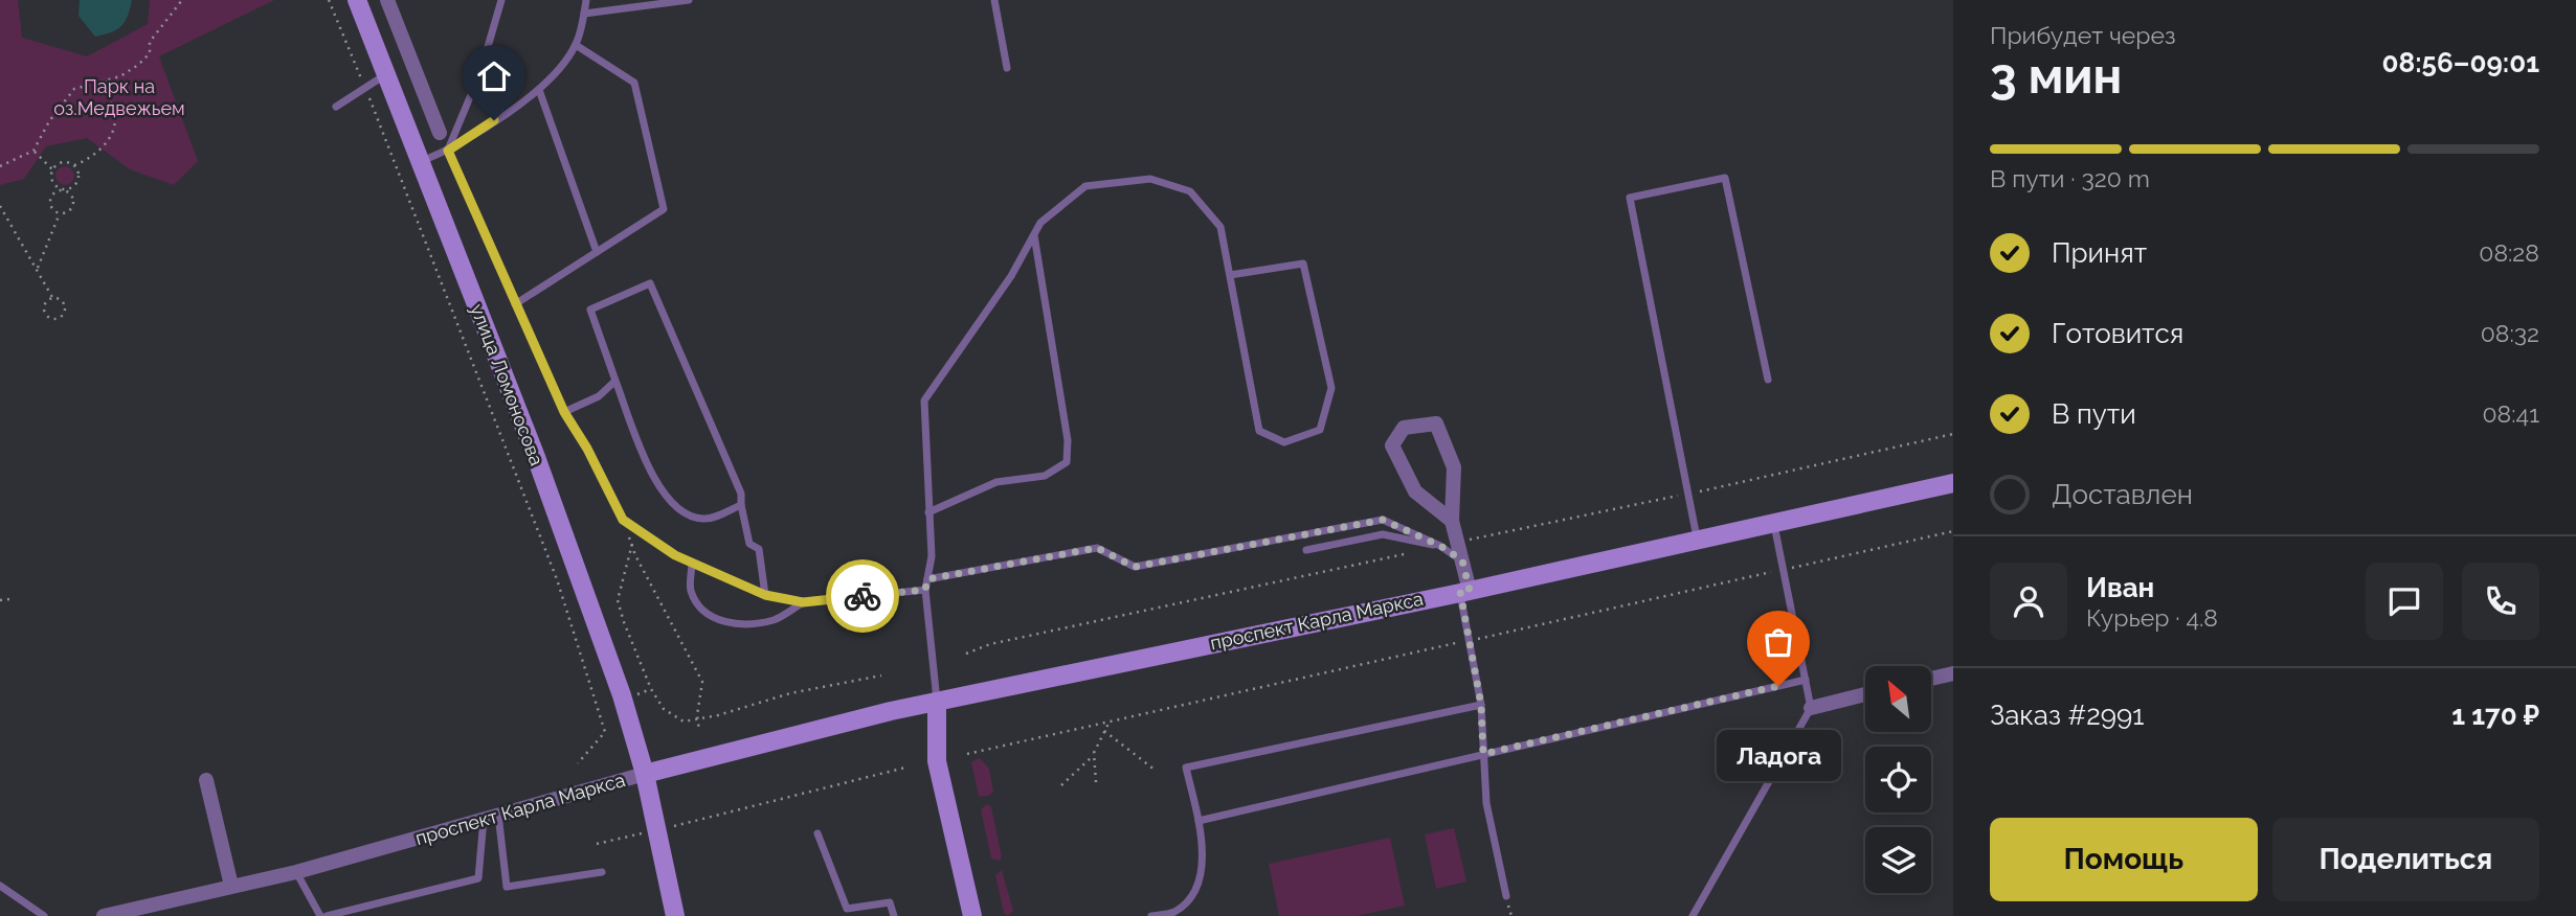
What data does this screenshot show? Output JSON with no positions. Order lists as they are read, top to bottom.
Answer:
{
  "streets": {
    "main road": ["улица Ломоносова", "проспект Карла Маркса"]
  },
  "crossings": [
    ["улица Ломоносова", "проспект Карла Маркса"]
  ],
  "parks": ["Парк на оз.Медвежьем"],
  "places": ["Ладога"],
  "north": "top left",
  "page": {
    "heading": ["3 мин", "Прибудет через", "08:56–09:01"],
    "panel": [
      "Иван",
      "Курьер · 4.8",
      "Заказ #2991",
      "1 170 ₽"
    ],
    "bar": "В пути · 320 m",
    "list": [
      ["Принят", "08:28"],
      ["Готовится", "08:32"],
      ["В пути", "08:41"],
      "Доставлен"
    ],
    "bubble": "Ладога",
    "buttons": ["Помощь", "Поделиться"]
  }
}
